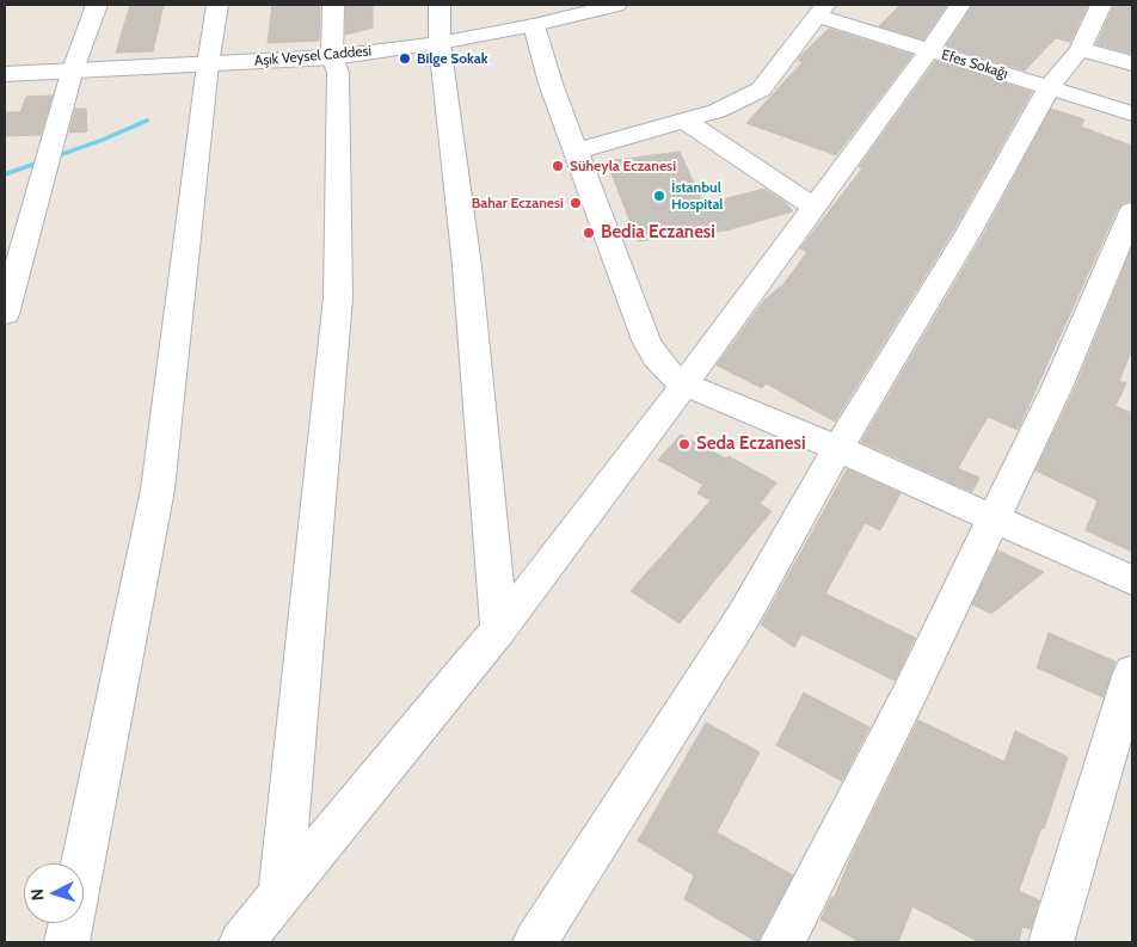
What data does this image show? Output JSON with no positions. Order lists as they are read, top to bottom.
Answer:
{
  "streets": {
    "street": ["Aşık Veysel Caddesi", "Efes Sokağı"]
  },
  "places": [
    "Bilge Sokak",
    "Süheyla Eczanesi",
    "İstanbul Hospital",
    "Bahar Eczanesi",
    "Bedia Eczanesi",
    "Seda Eczanesi"
  ],
  "north": "left"
}
